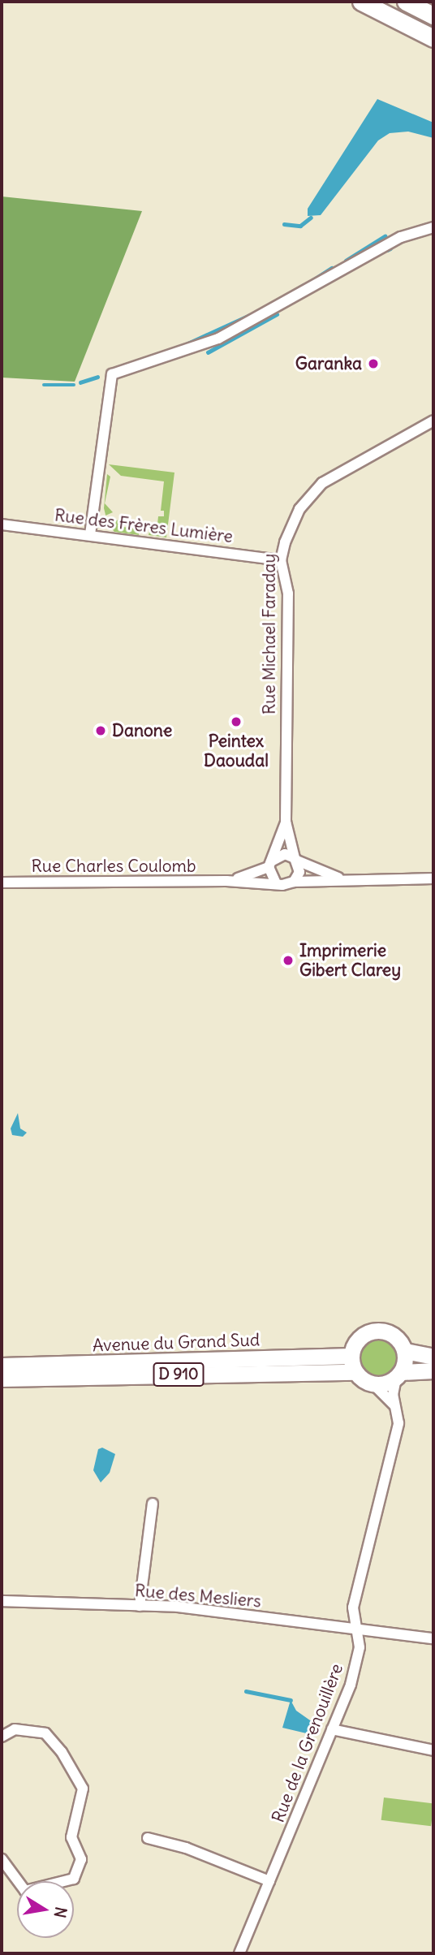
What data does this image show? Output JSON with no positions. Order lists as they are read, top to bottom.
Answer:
{
  "streets": {
    "main road": ["Avenue du Grand Sud", "D 910"],
    "street": [
      "Rue des Frères Lumière",
      "Rue Michael Faraday",
      "Rue Charles Coulomb",
      "Rue des Mesliers",
      "Rue de la Grenouillère"
    ]
  },
  "crossings": [
    ["Rue des Frères Lumière", "Rue Michael Faraday"],
    ["Rue Michael Faraday", "Rue Charles Coulomb"],
    ["Avenue du Grand Sud", "Rue de la Grenouillère"],
    ["Rue des Mesliers", "Rue de la Grenouillère"]
  ],
  "places": [
    "Garanka",
    "Peintex Daoudal",
    "Danone",
    "Imprimerie Gibert Clarey"
  ],
  "north": "right"
}
